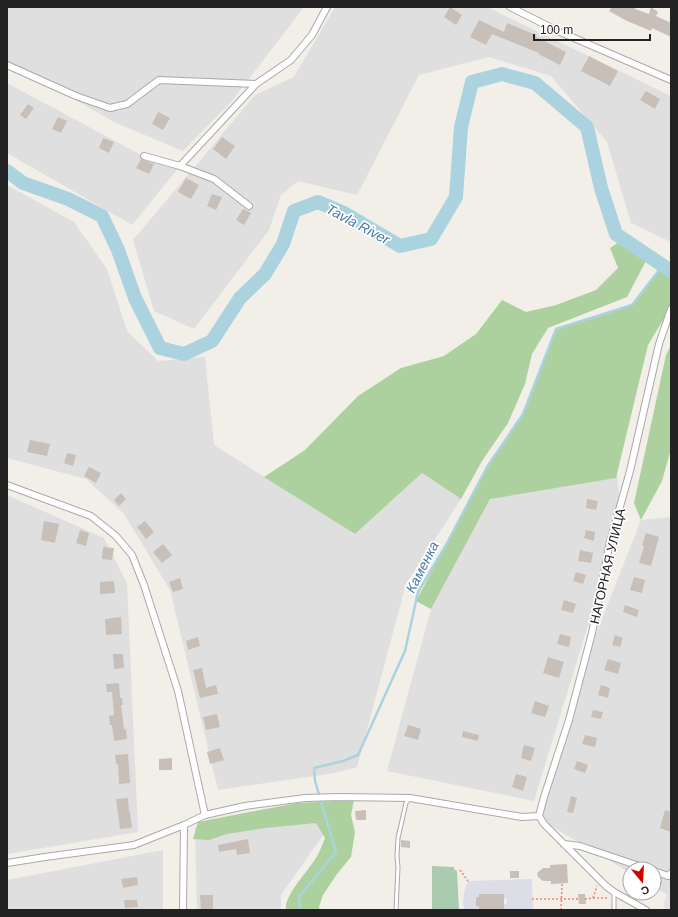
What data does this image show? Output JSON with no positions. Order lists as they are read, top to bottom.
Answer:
{
  "streets": {
    "street": ["НАГОРНАЯ УЛИЦА"]
  },
  "water": ["Tavla River", "Каменка"],
  "scale_bar": "100 m",
  "north": "bottom"
}
